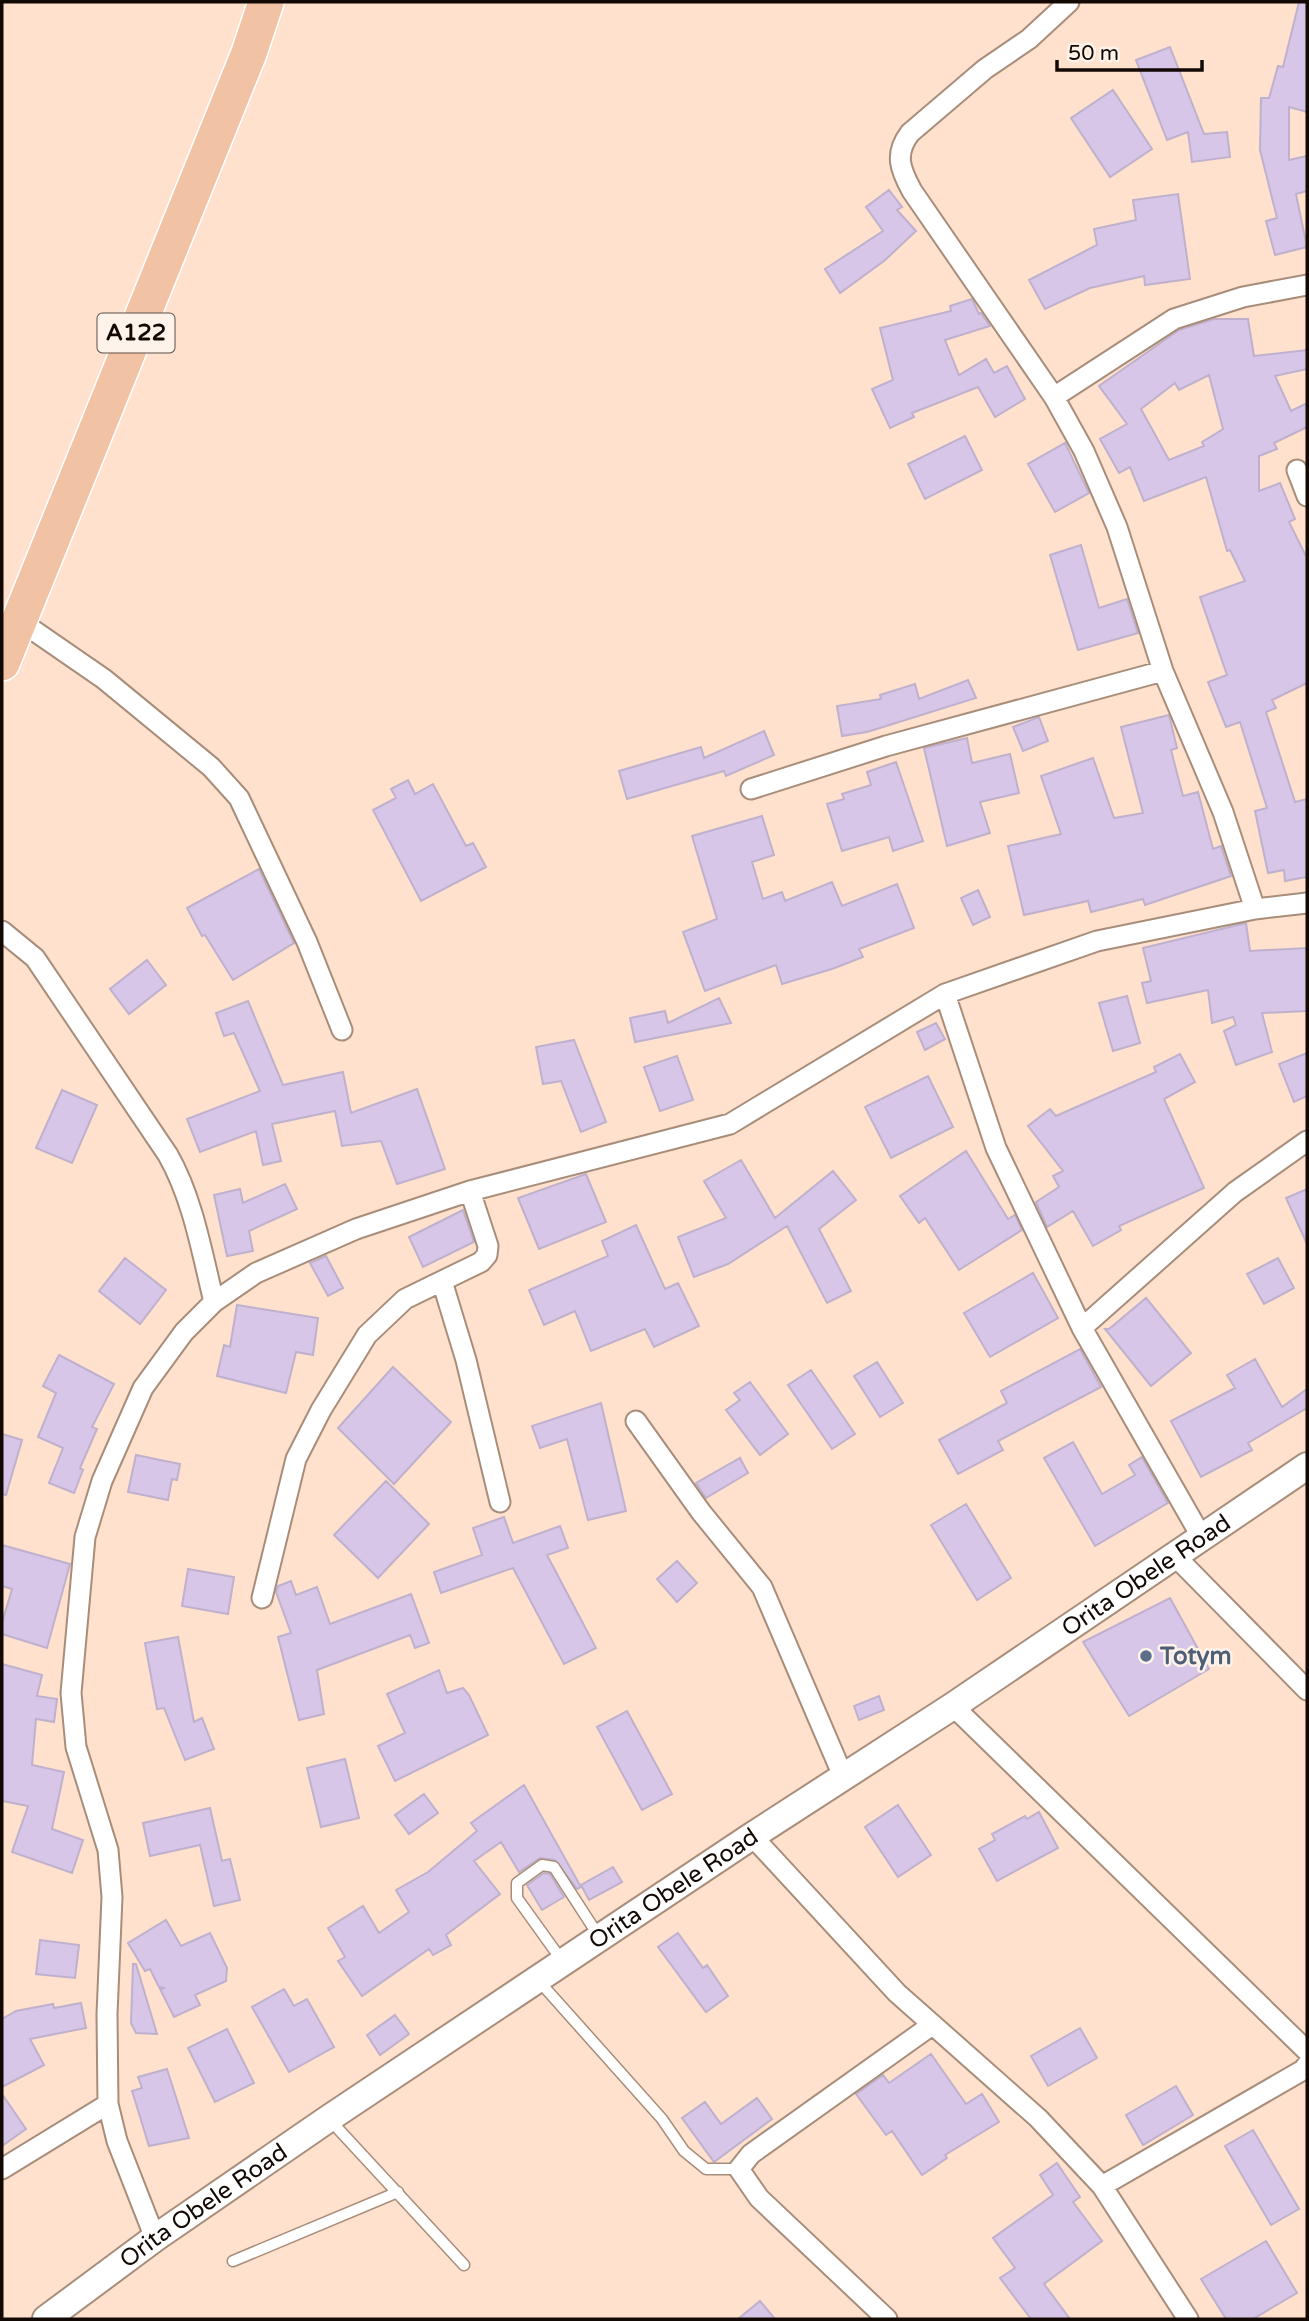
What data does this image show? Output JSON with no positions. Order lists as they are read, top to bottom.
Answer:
{
  "streets": {
    "highway": ["A122"],
    "main road": ["Orita Obele Road"]
  },
  "places": ["Totym"],
  "scale_bar": "50 m"
}
